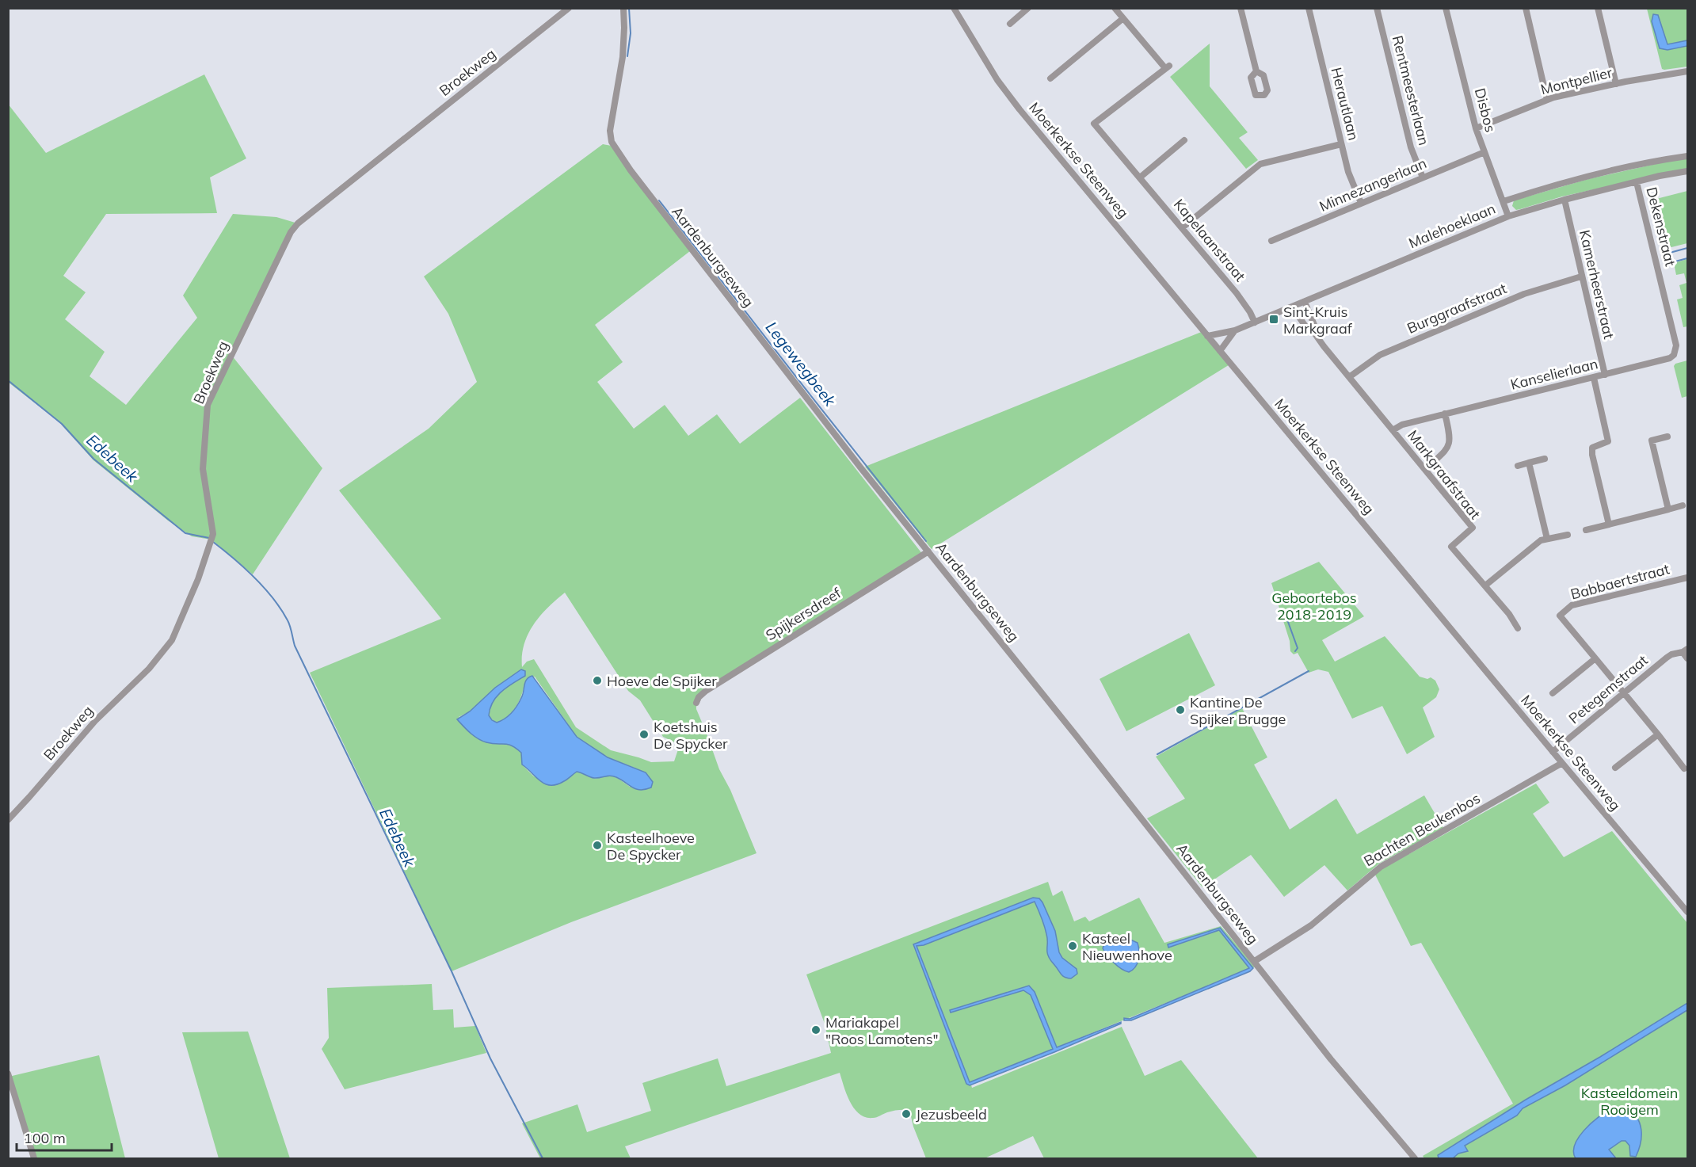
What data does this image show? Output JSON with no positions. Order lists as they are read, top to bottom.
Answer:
{
  "streets": {
    "street": [
      "Broekweg",
      "Montpellier",
      "Rentmeesterlaan",
      "Herautlaan",
      "Disbos",
      "Moerkerkse Steenweg",
      "Minnezangerlaan",
      "Malehoeklaan",
      "Dekenstraat",
      "Kapelaanstraat",
      "Aardenburgseweg",
      "Kamerheerstraat",
      "Burggraafstraat",
      "Kanselierlaan",
      "Markgraafstraat",
      "Babbaertstraat",
      "Spijkersdreef",
      "Petegemstraat",
      "Bachten Beukenbos"
    ]
  },
  "crossings": [
    ["Montpellier", "Disbos"],
    ["Rentmeesterlaan", "Minnezangerlaan"],
    ["Herautlaan", "Minnezangerlaan"],
    ["Disbos", "Minnezangerlaan"],
    ["Disbos", "Malehoeklaan"],
    ["Moerkerkse Steenweg", "Malehoeklaan"],
    ["Moerkerkse Steenweg", "Petegemstraat"],
    ["Moerkerkse Steenweg", "Bachten Beukenbos"],
    ["Malehoeklaan", "Dekenstraat"],
    ["Malehoeklaan", "Kapelaanstraat"],
    ["Malehoeklaan", "Kamerheerstraat"],
    ["Malehoeklaan", "Markgraafstraat"],
    ["Dekenstraat", "Kanselierlaan"],
    ["Aardenburgseweg", "Spijkersdreef"],
    ["Aardenburgseweg", "Bachten Beukenbos"],
    ["Kamerheerstraat", "Burggraafstraat"],
    ["Kamerheerstraat", "Kanselierlaan"],
    ["Burggraafstraat", "Markgraafstraat"],
    ["Kanselierlaan", "Markgraafstraat"],
    ["Babbaertstraat", "Petegemstraat"]
  ],
  "water": ["Legewegbeek", "Edebeek"],
  "parks": ["Geboortebos 2018-2019", "Kasteeldomein Rooigem"],
  "places": {
    "transit": ["Sint-Kruis Markgraaf"],
    "other": [
      "Hoeve de Spijker",
      "Kantine De Spijker Brugge",
      "Koetshuis De Spycker",
      "Kasteelhoeve De Spycker",
      "Kasteel Nieuwenhove",
      "Mariakapel \"Roos Lamotens\"",
      "Jezusbeeld"
    ]
  },
  "scale_bar": "100 m"
}
